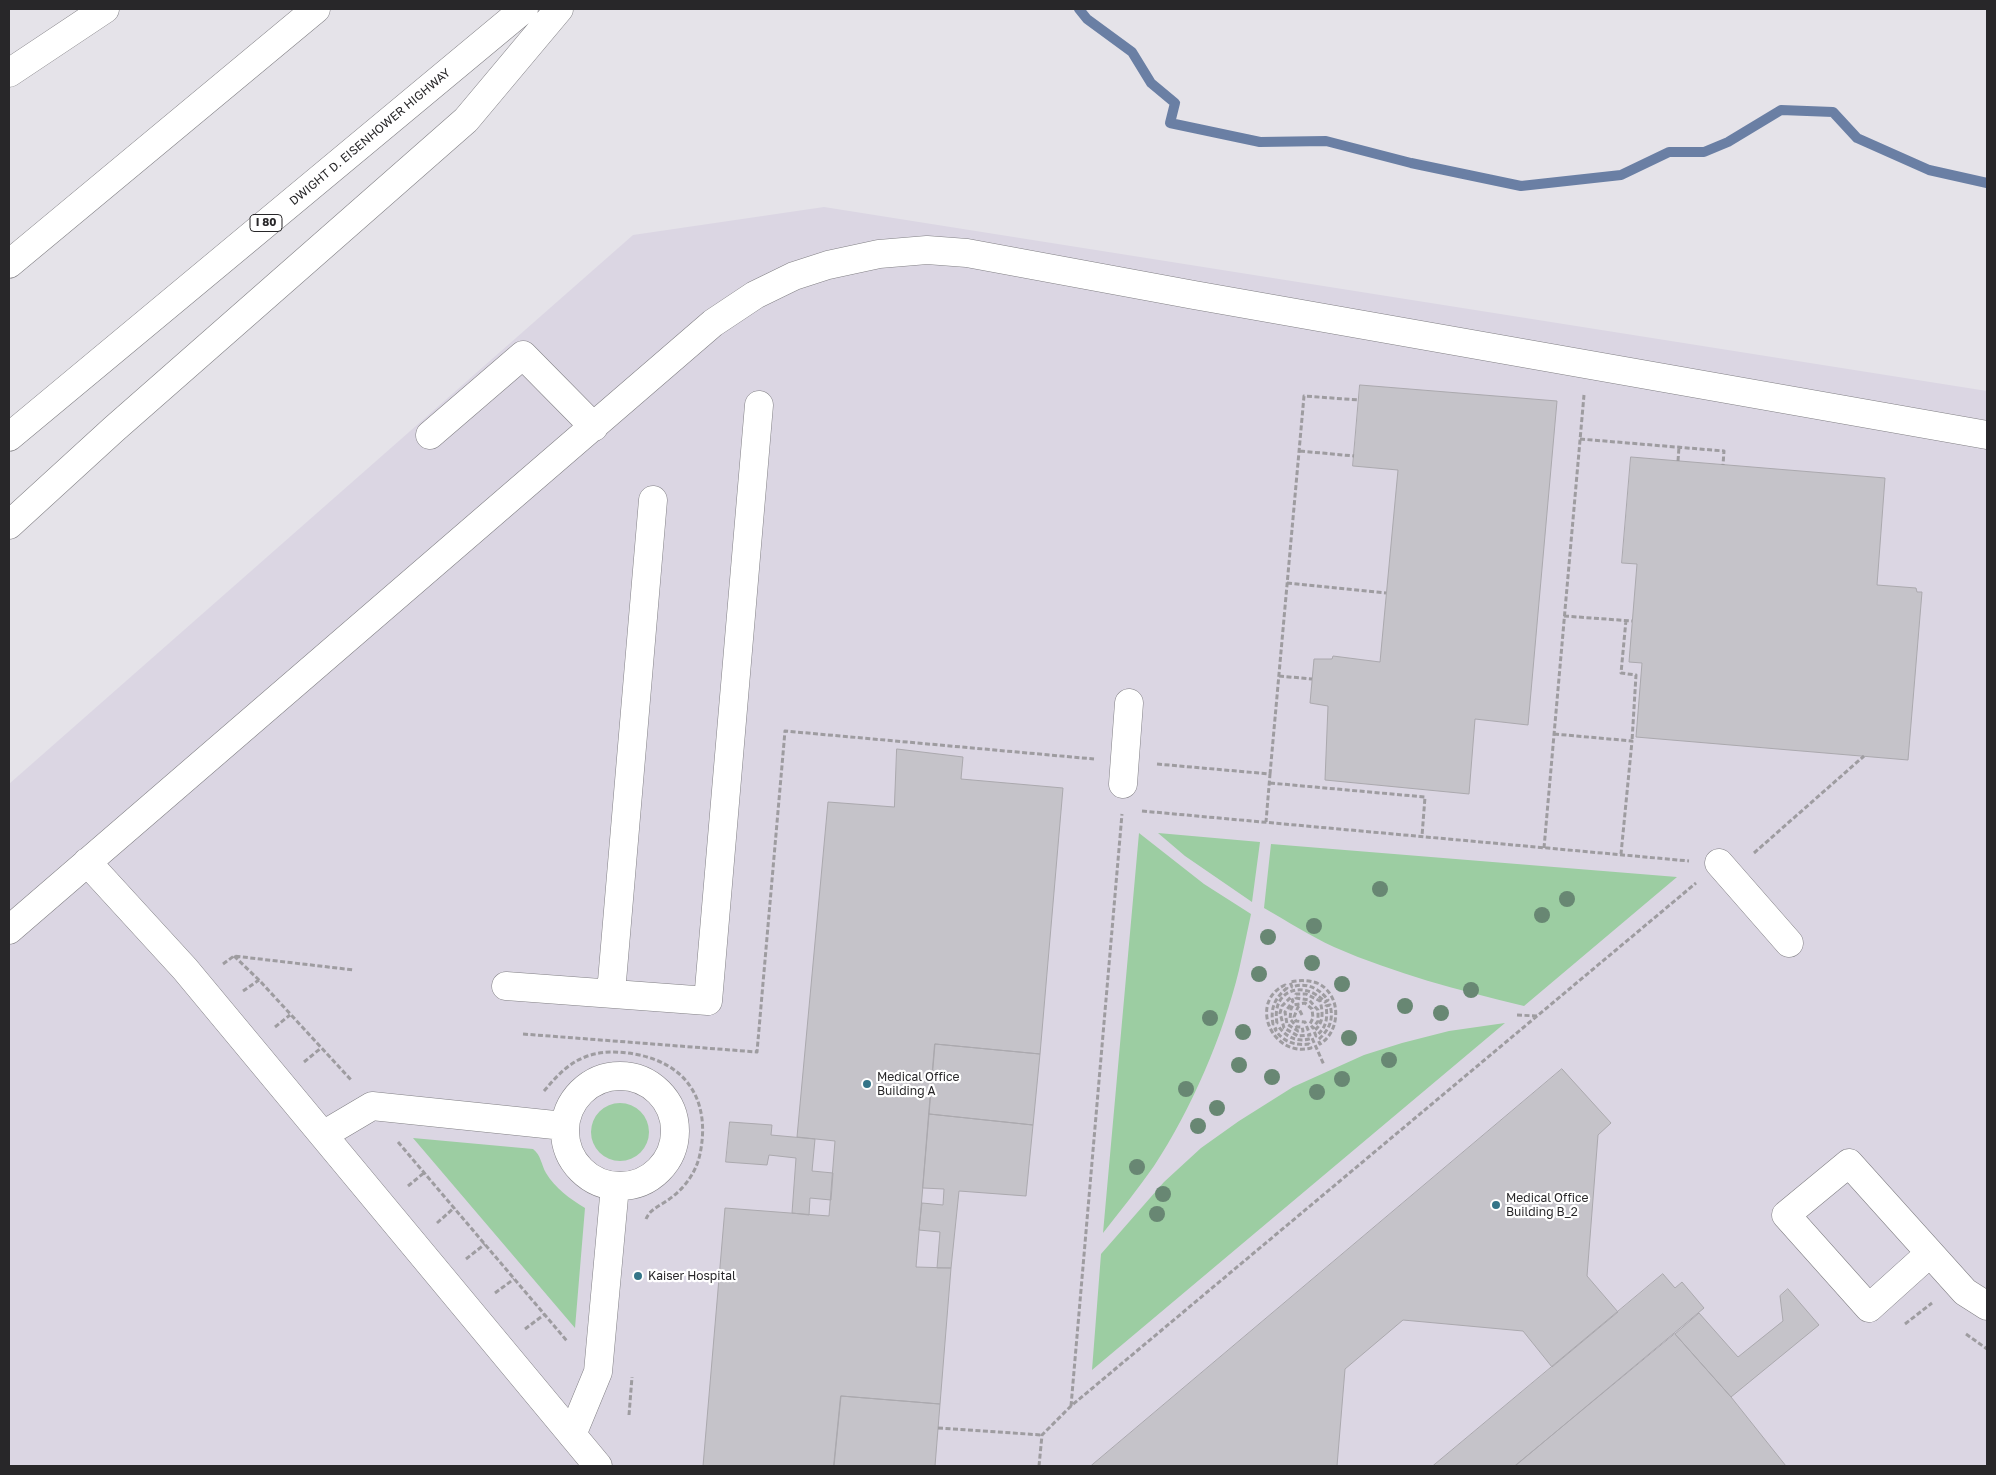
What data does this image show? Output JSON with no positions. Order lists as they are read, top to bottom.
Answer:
{
  "streets": {
    "main road": ["DWIGHT D. EISENHOWER HIGHWAY", "I 80"]
  },
  "places": ["Medical Office Building A", "Medical Office Building B_2", "Kaiser Hospital"]
}
